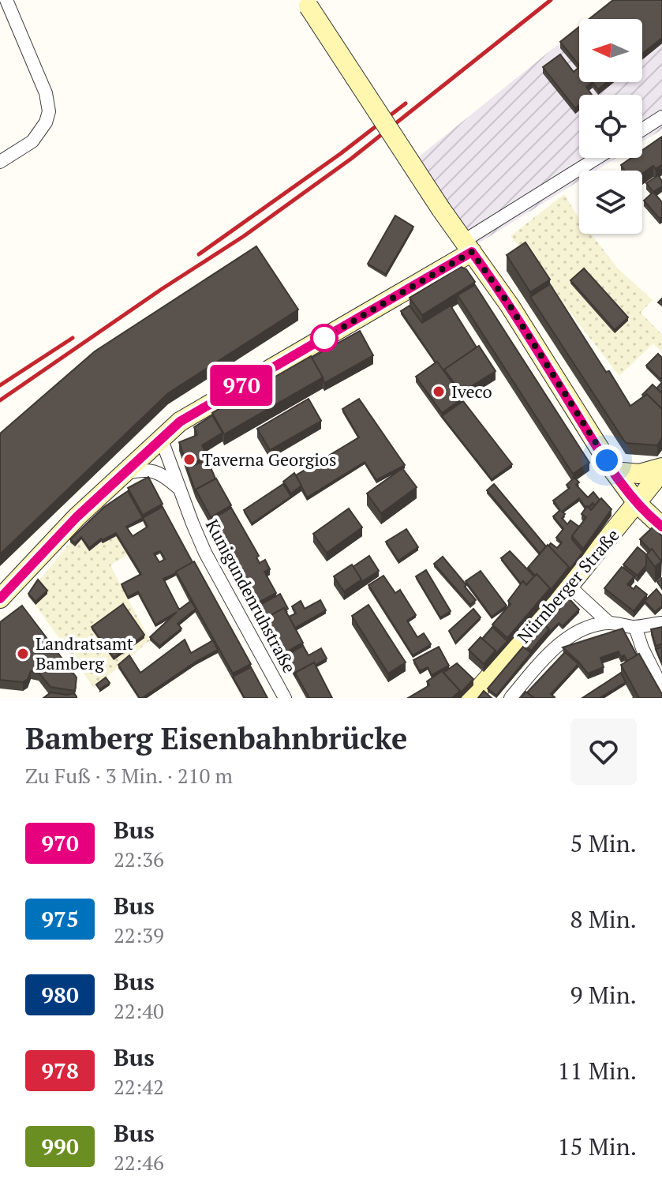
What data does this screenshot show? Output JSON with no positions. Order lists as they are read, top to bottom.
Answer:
{
  "streets": {
    "street": ["Nürnberger Straße", "Kunigundenruhstraße"]
  },
  "places": ["Iveco", "Taverna Georgios", "Landratsamt Bamberg"],
  "lines": ["bus line 970"],
  "north": "left",
  "page": {
    "on_map": "970",
    "heading": ["Bamberg Eisenbahnbrücke", "Zu Fuß · 3 Min. · 210 m"],
    "list": [
      {
        "mark": "970",
        "name": "Bus",
        "note": "22:36",
        "value": "5 Min."
      },
      {
        "mark": "975",
        "name": "Bus",
        "note": "22:39",
        "value": "8 Min."
      },
      {
        "mark": "980",
        "name": "Bus",
        "note": "22:40",
        "value": "9 Min."
      },
      {
        "mark": "978",
        "name": "Bus",
        "note": "22:42",
        "value": "11 Min."
      },
      {
        "mark": "990",
        "name": "Bus",
        "note": "22:46",
        "value": "15 Min."
      }
    ]
  }
}
